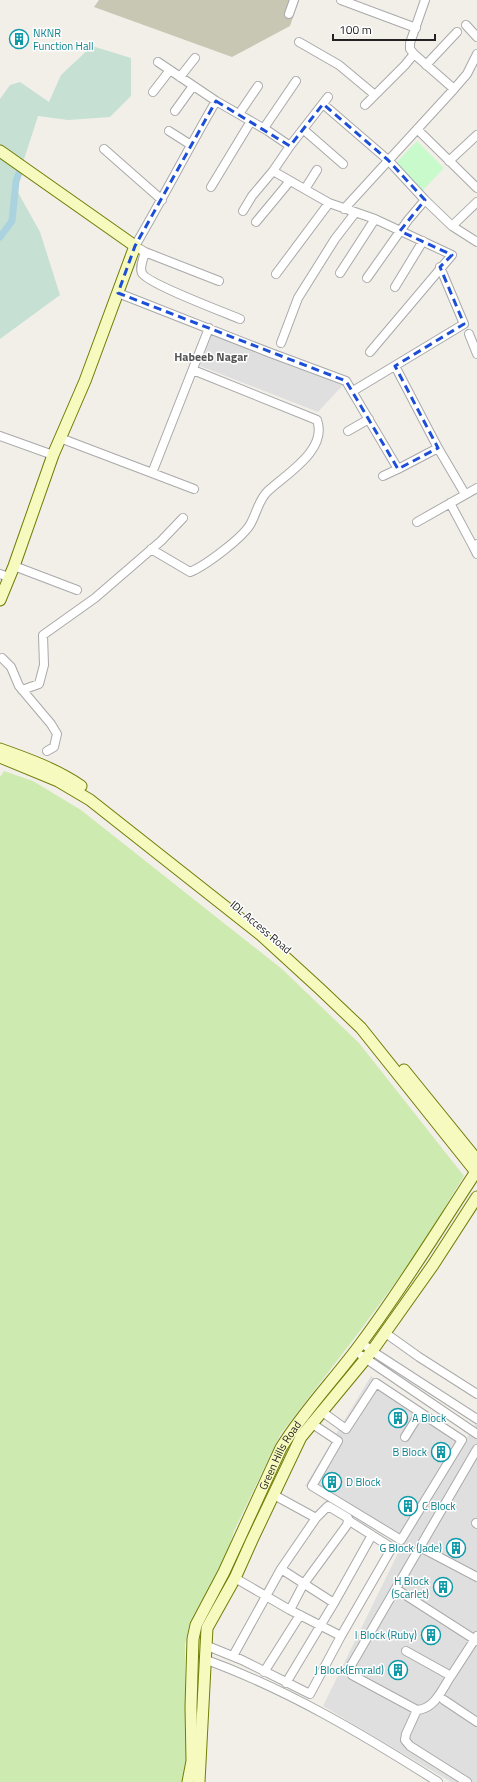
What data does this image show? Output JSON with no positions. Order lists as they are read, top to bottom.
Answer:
{
  "streets": {
    "street": ["IDL Access Road", "Green Hills Road"]
  },
  "districts": ["Habeeb Nagar"],
  "places": {
    "building": [
      "NKNR Function Hall",
      "A Block",
      "B Block",
      "D Block",
      "C Block",
      "G Block (Jade)",
      "H Block (Scarlet)",
      "I Block (Ruby)",
      "J Block(Emrald)"
    ]
  },
  "scale_bar": "100 m"
}
